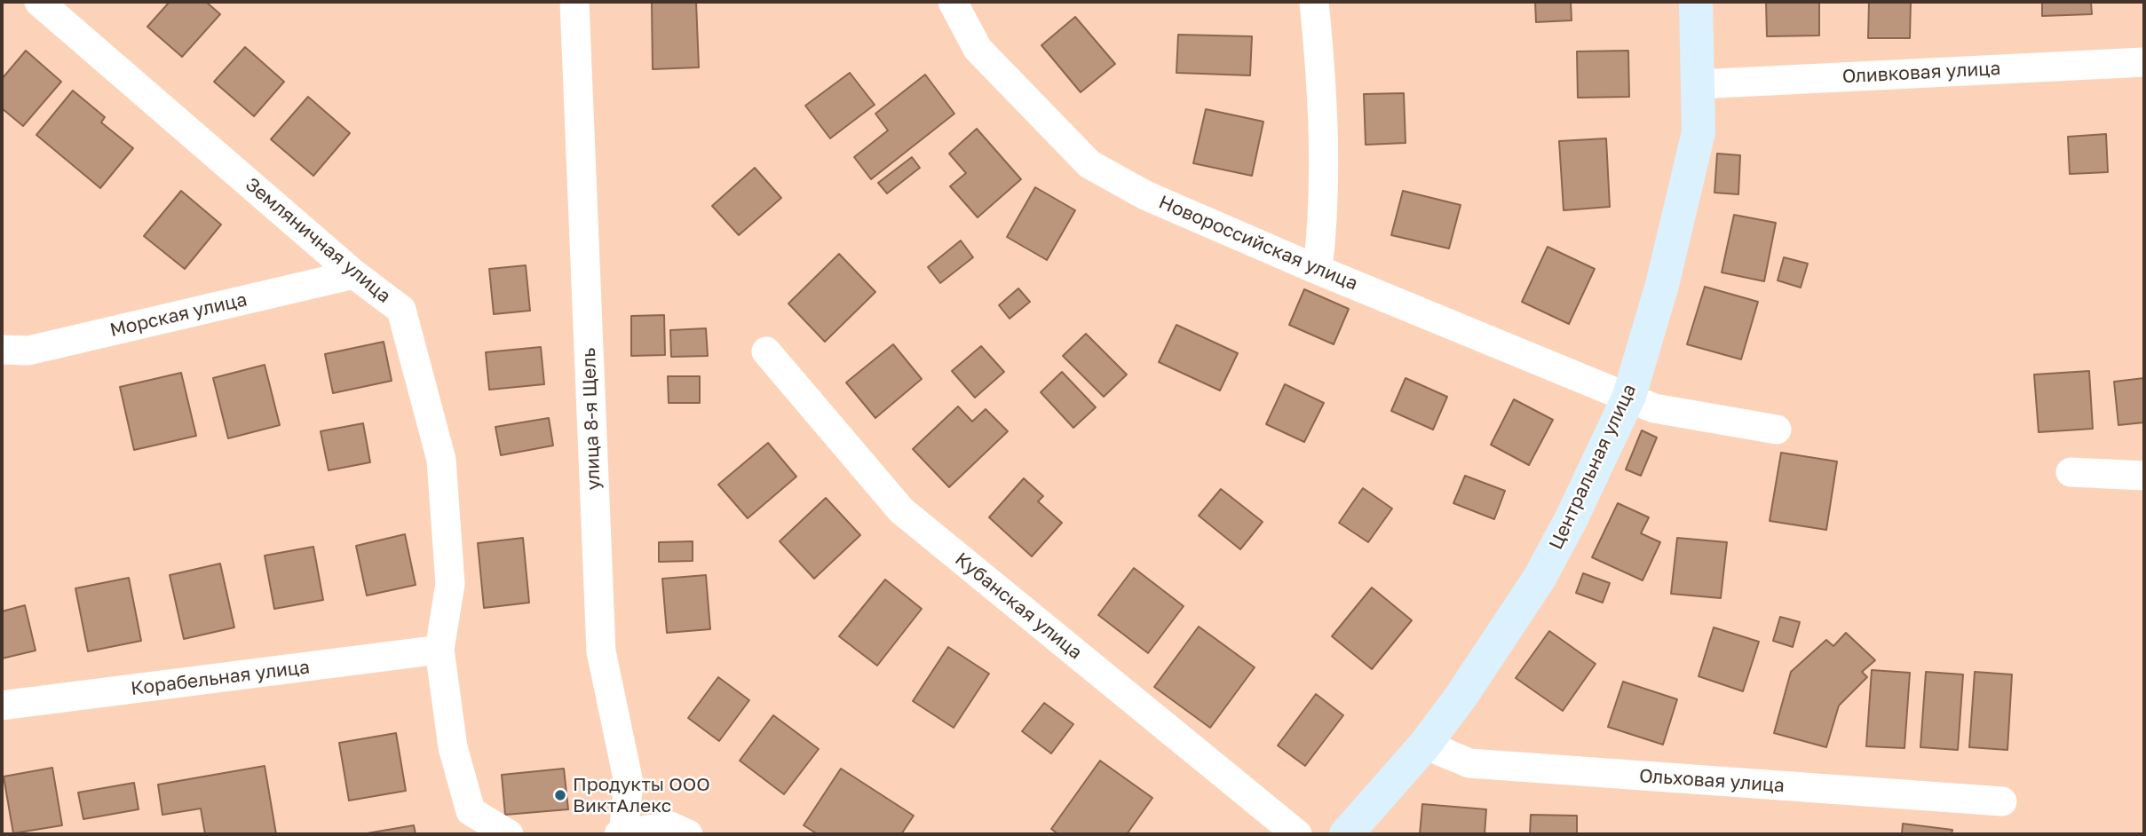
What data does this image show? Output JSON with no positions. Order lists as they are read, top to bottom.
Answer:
{
  "streets": {
    "street": [
      "Оливковая улица",
      "Земляничная улица",
      "Новороссийская улица",
      "Морская улица",
      "улица 8-я Щель",
      "Центральная улица",
      "Кубанская улица",
      "Корабельная улица",
      "Ольховая улица"
    ]
  },
  "crossings": [
    ["Оливковая улица", "Центральная улица"],
    ["Земляничная улица", "Морская улица"],
    ["Земляничная улица", "Корабельная улица"],
    ["Новороссийская улица", "Центральная улица"],
    ["Центральная улица", "Ольховая улица"]
  ],
  "places": ["Продукты ООО ВиктАлекс"]
}
